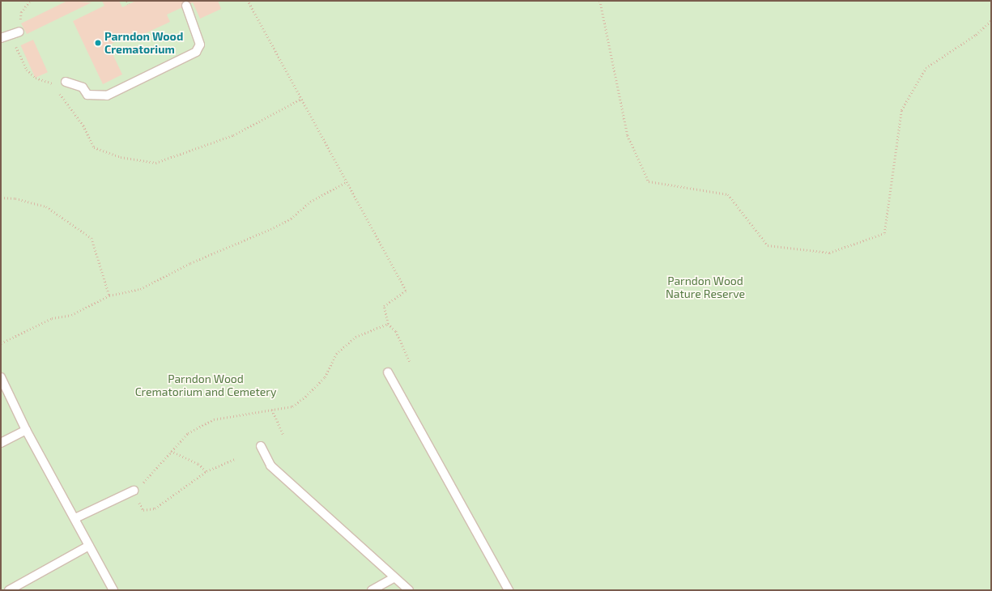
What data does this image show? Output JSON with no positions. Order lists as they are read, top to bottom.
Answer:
{
  "parks": ["Parndon Wood Nature Reserve", "Parndon Wood Crematorium and Cemetery"],
  "places": ["Parndon Wood Crematorium"]
}
